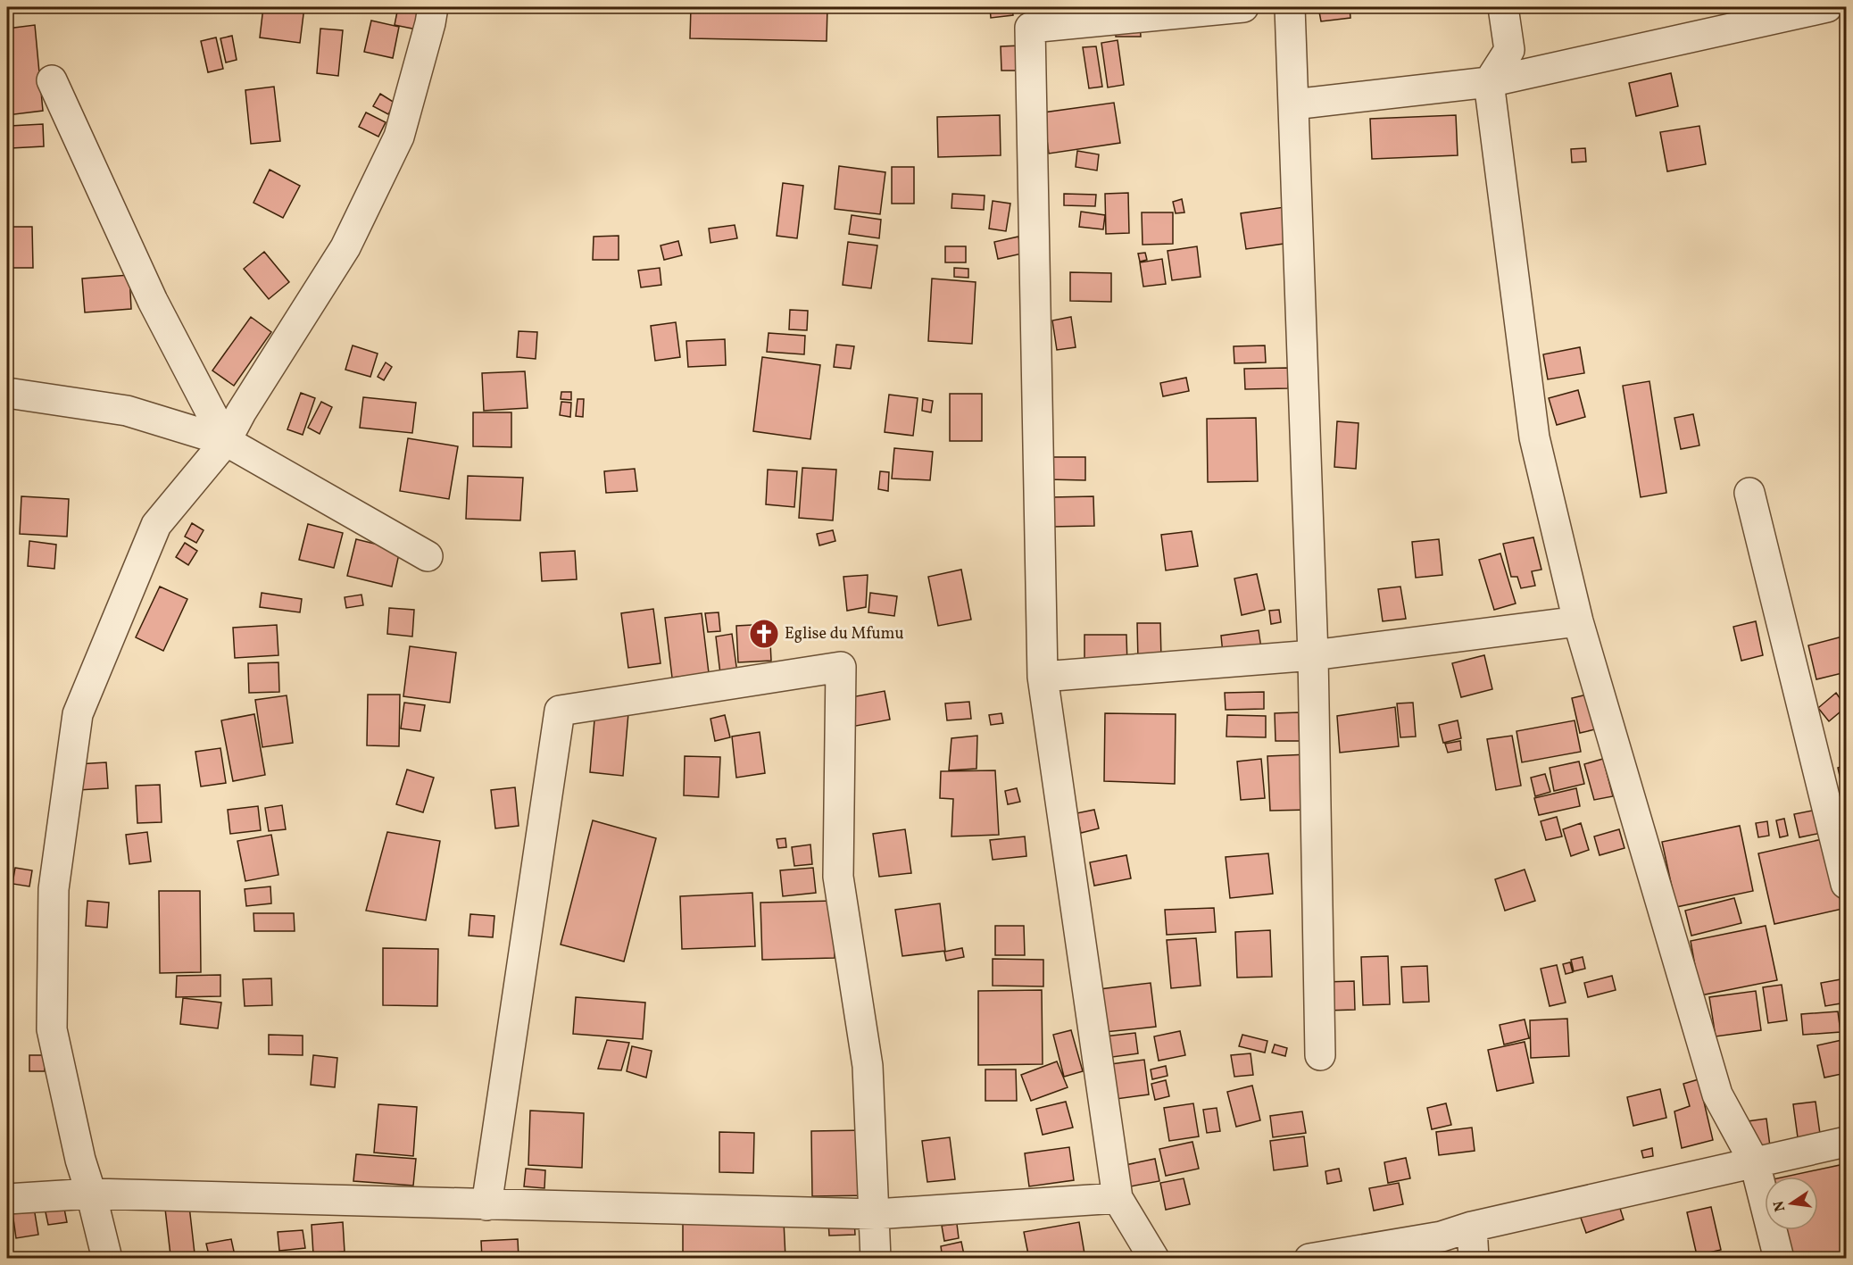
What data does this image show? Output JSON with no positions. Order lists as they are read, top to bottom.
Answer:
{
  "places": {
    "church": ["Eglise du Mfumu"]
  },
  "north": "left"
}
